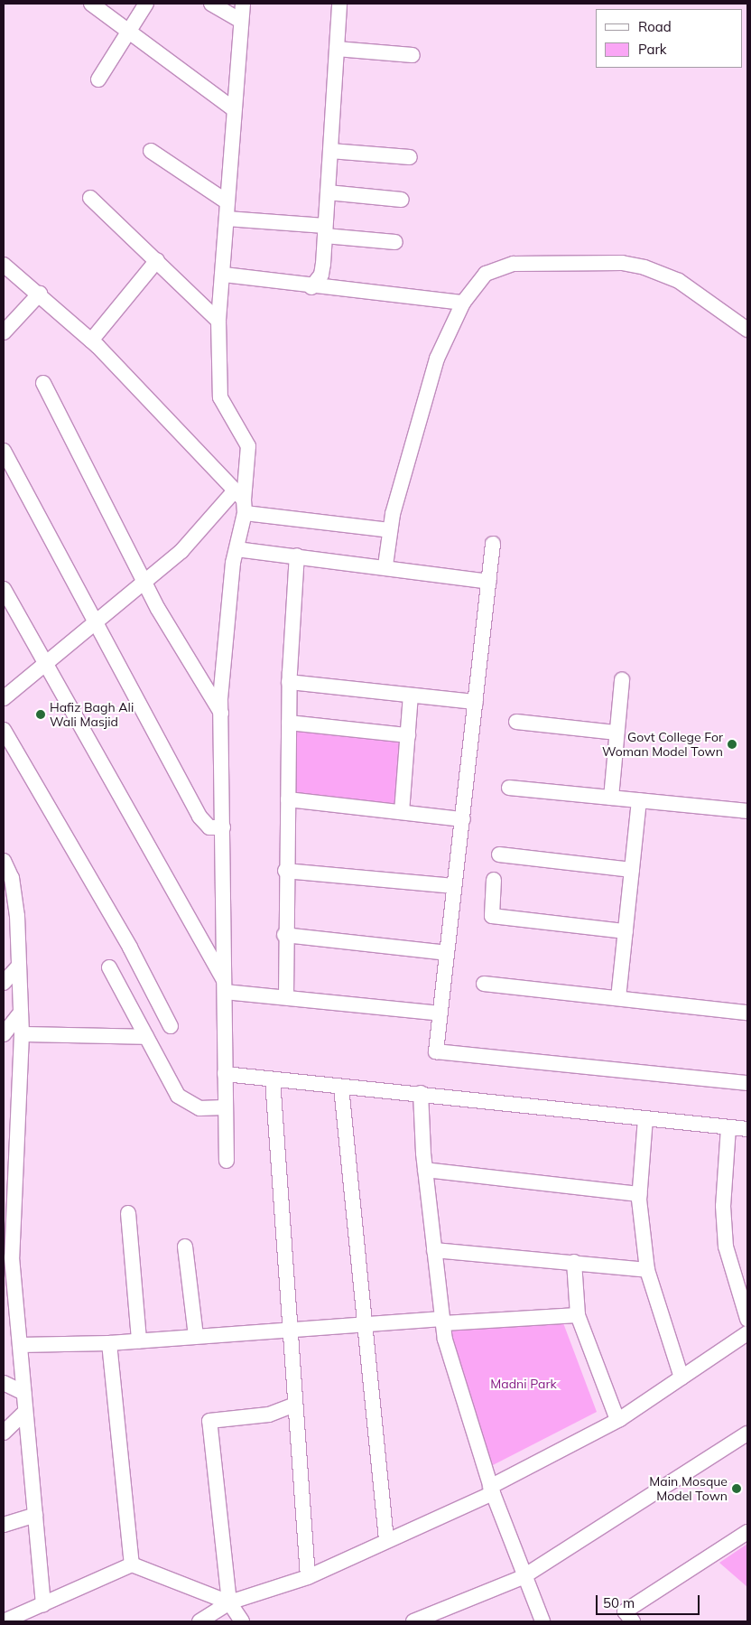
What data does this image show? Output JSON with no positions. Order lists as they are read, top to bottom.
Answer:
{
  "parks": ["Madni Park"],
  "places": ["Hafiz Bagh Ali Wali Masjid", "Govt College For Woman Model Town", "Main Mosque Model Town"],
  "legend": ["Road", "Park"],
  "scale_bar": "50 m"
}
